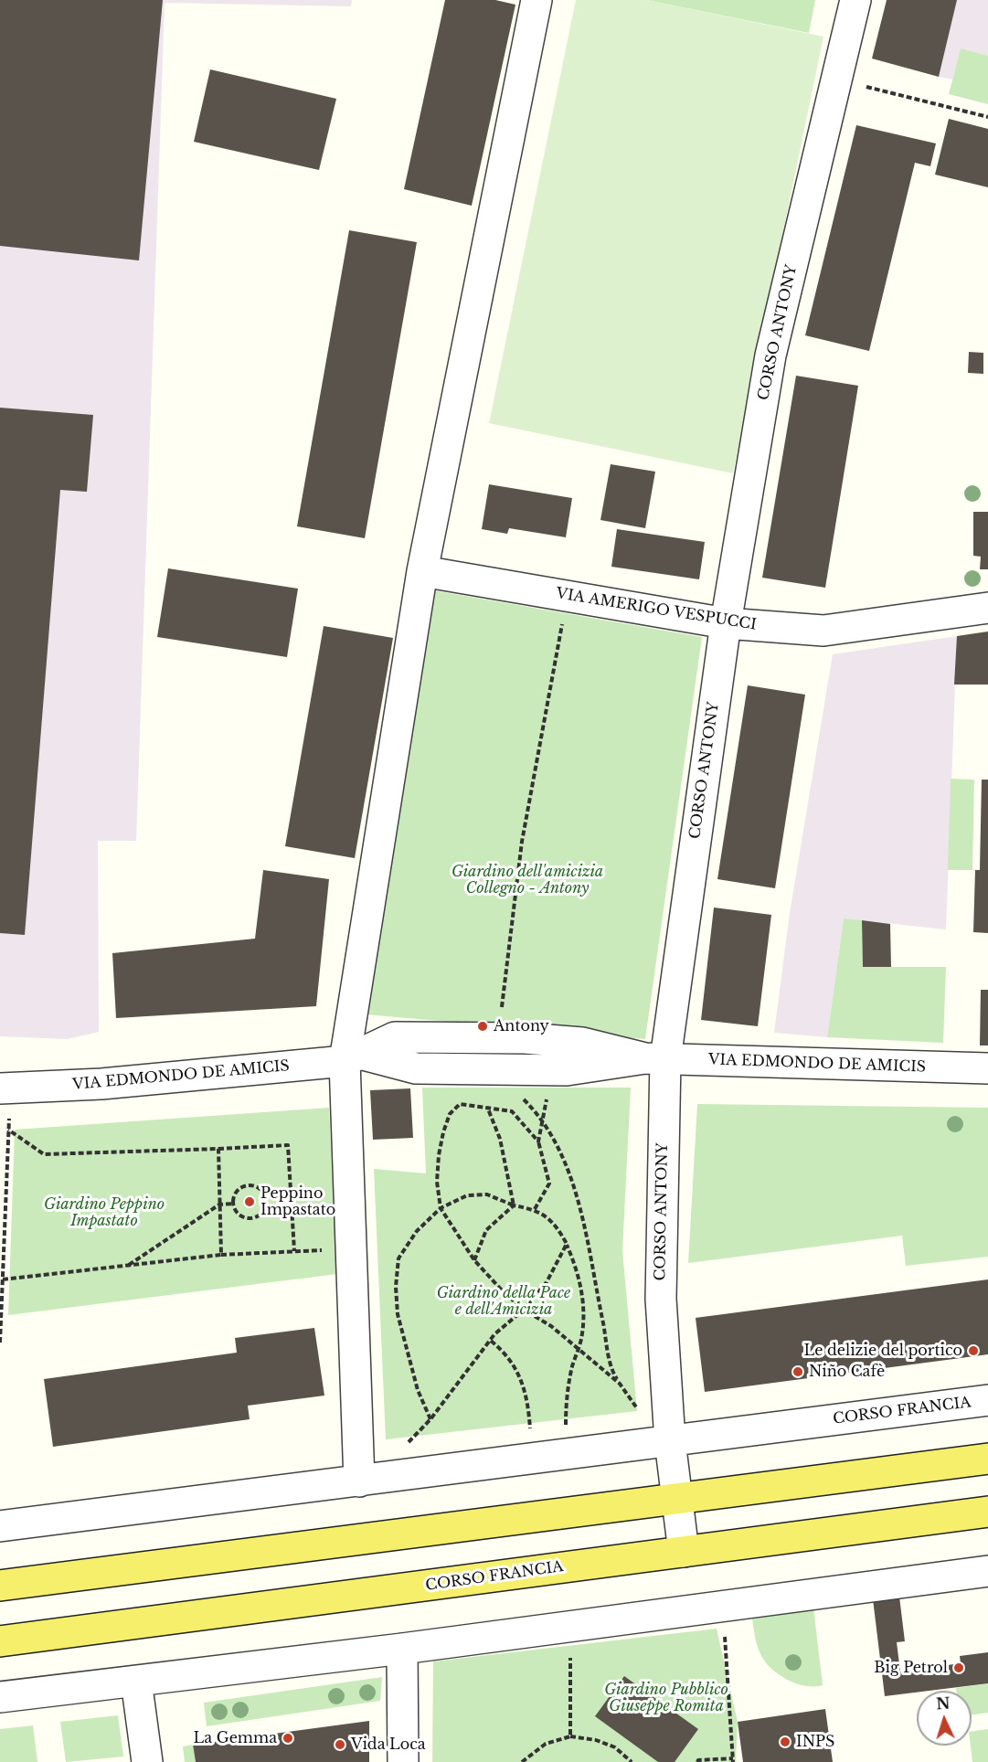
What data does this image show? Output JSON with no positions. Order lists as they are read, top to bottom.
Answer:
{
  "streets": {
    "main road": ["CORSO FRANCIA"],
    "street": ["CORSO ANTONY", "VIA AMERIGO VESPUCCI", "VIA EDMONDO DE AMICIS"]
  },
  "crossings": [
    ["CORSO ANTONY", "VIA AMERIGO VESPUCCI"],
    ["CORSO ANTONY", "VIA EDMONDO DE AMICIS"],
    ["CORSO ANTONY", "CORSO FRANCIA"]
  ],
  "parks": [
    "Giardino dell'amicizia Collegno - Antony",
    "Giardino Peppino Impastato",
    "Giardino della Pace e dell'Amicizia",
    "Giardino Pubblico Giuseppe Romita"
  ],
  "places": [
    "Antony",
    "Peppino Impastato",
    "Le delizie del portico",
    "Niño Cafè",
    "Big Petrol",
    "La Gemma",
    "INPS",
    "Vida Loca"
  ],
  "north": "top"
}
